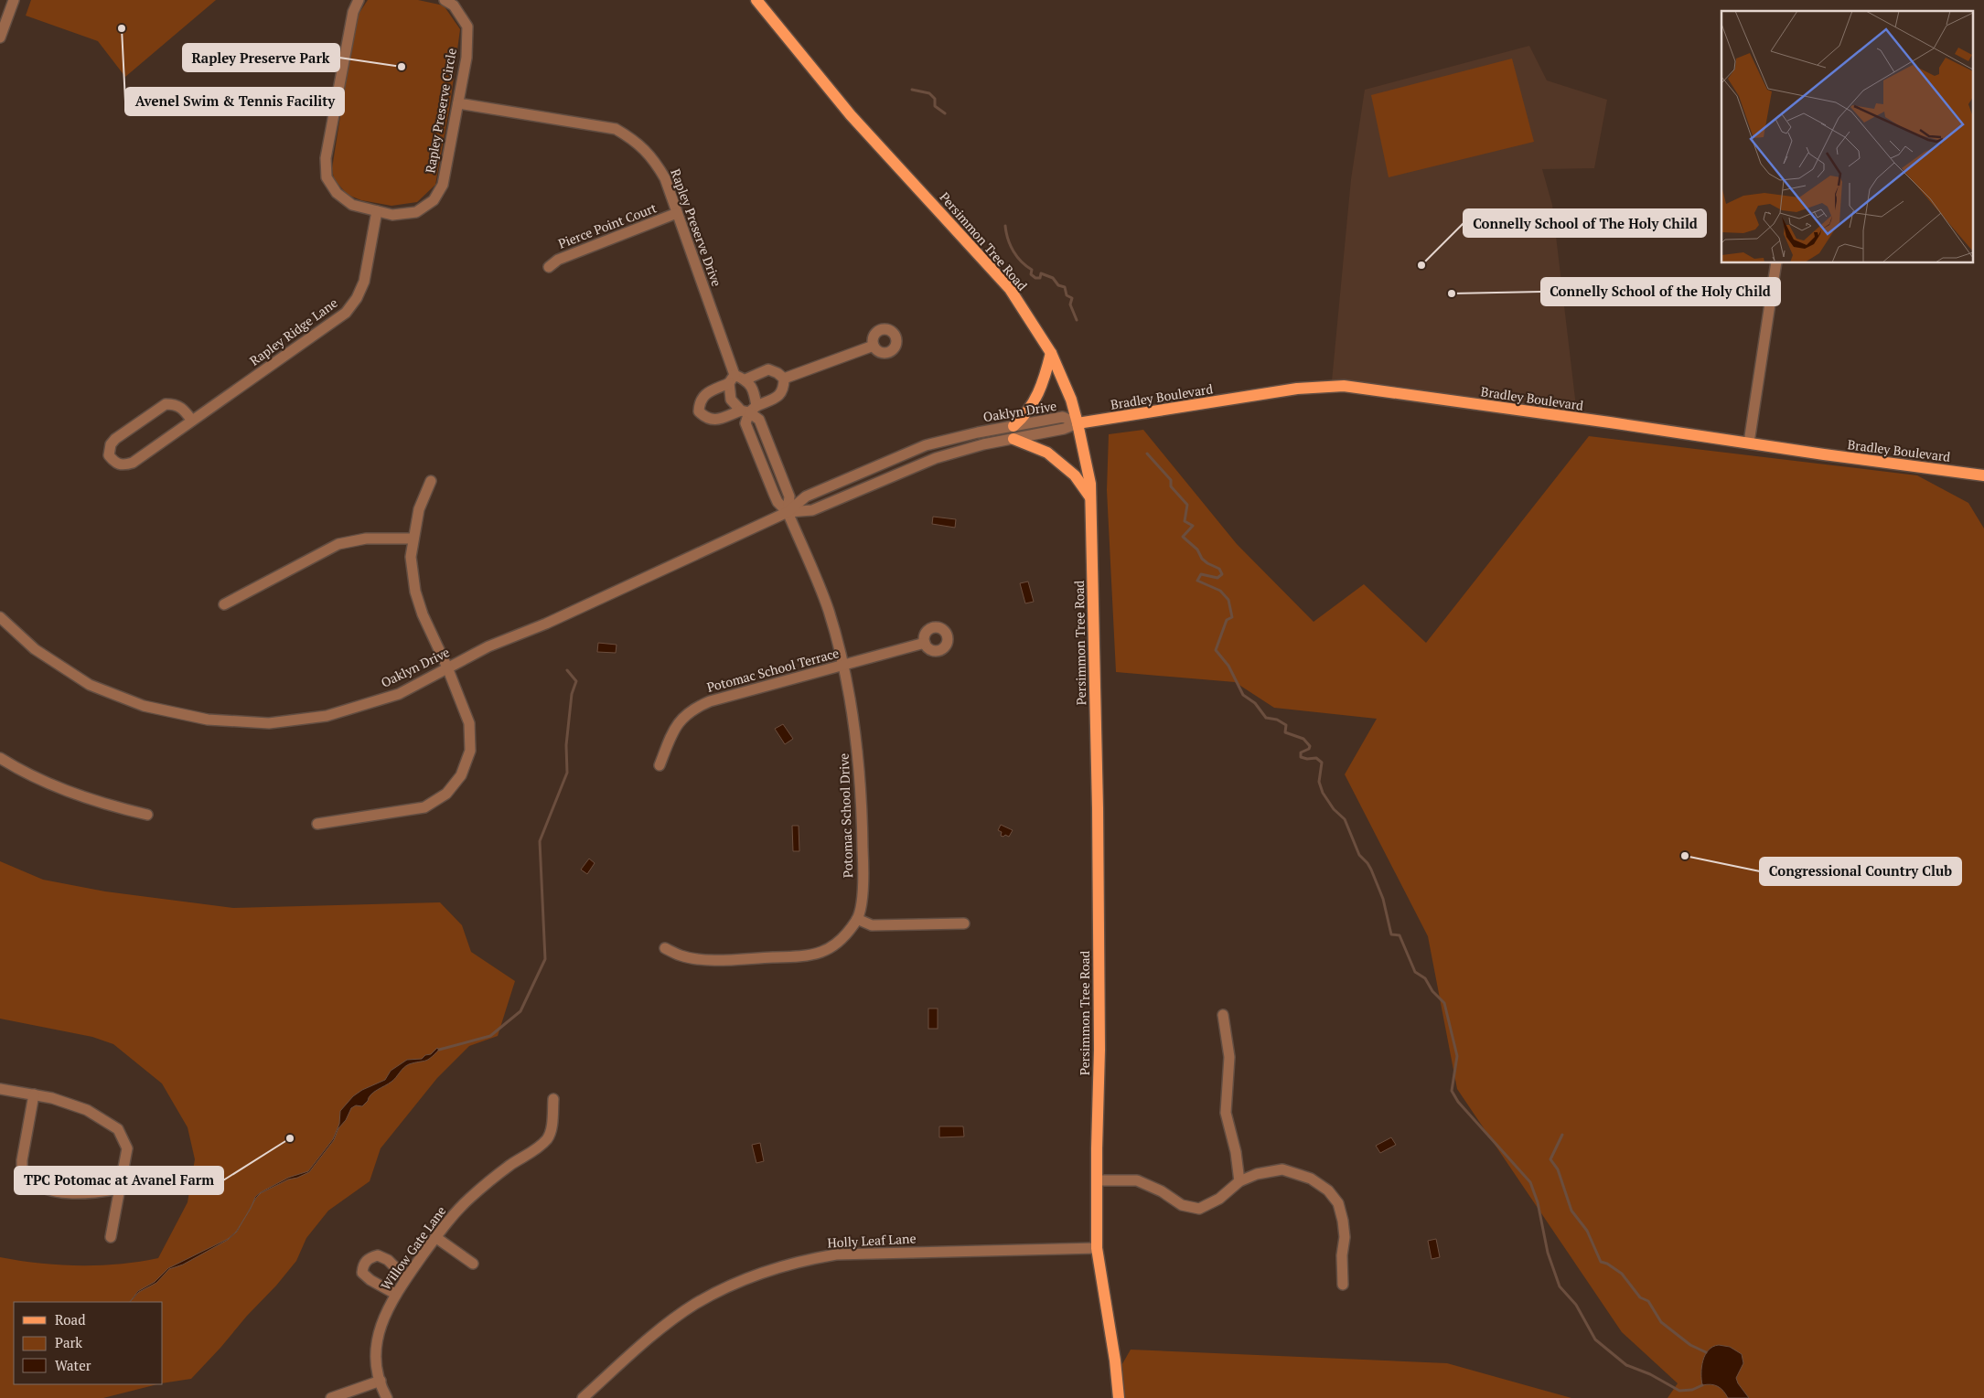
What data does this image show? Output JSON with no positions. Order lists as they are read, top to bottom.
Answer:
{
  "streets": {
    "main road": ["Persimmon Tree Road", "Bradley Boulevard"],
    "street": [
      "Rapley Preserve Circle",
      "Pierce Point Court",
      "Rapley Preserve Drive",
      "Rapley Ridge Lane",
      "Oaklyn Drive",
      "Potomac School Terrace",
      "Potomac School Drive",
      "Holly Leaf Lane",
      "Willow Gate Lane"
    ]
  },
  "crossings": [
    ["Rapley Preserve Circle", "Rapley Preserve Drive"],
    ["Rapley Preserve Circle", "Rapley Ridge Lane"],
    ["Pierce Point Court", "Rapley Preserve Drive"],
    ["Rapley Preserve Drive", "Oaklyn Drive"],
    ["Rapley Preserve Drive", "Potomac School Drive"],
    ["Persimmon Tree Road", "Bradley Boulevard"],
    ["Persimmon Tree Road", "Oaklyn Drive"],
    ["Persimmon Tree Road", "Holly Leaf Lane"],
    ["Bradley Boulevard", "Oaklyn Drive"],
    ["Oaklyn Drive", "Potomac School Drive"],
    ["Potomac School Terrace", "Potomac School Drive"]
  ],
  "places": [
    "Avenel Swim & Tennis Facility",
    "Rapley Preserve Park",
    "Connelly School of The Holy Child",
    "Connelly School of the Holy Child",
    "Congressional Country Club",
    "TPC Potomac at Avanel Farm"
  ],
  "legend": ["Road", "Park", "Water"]
}
